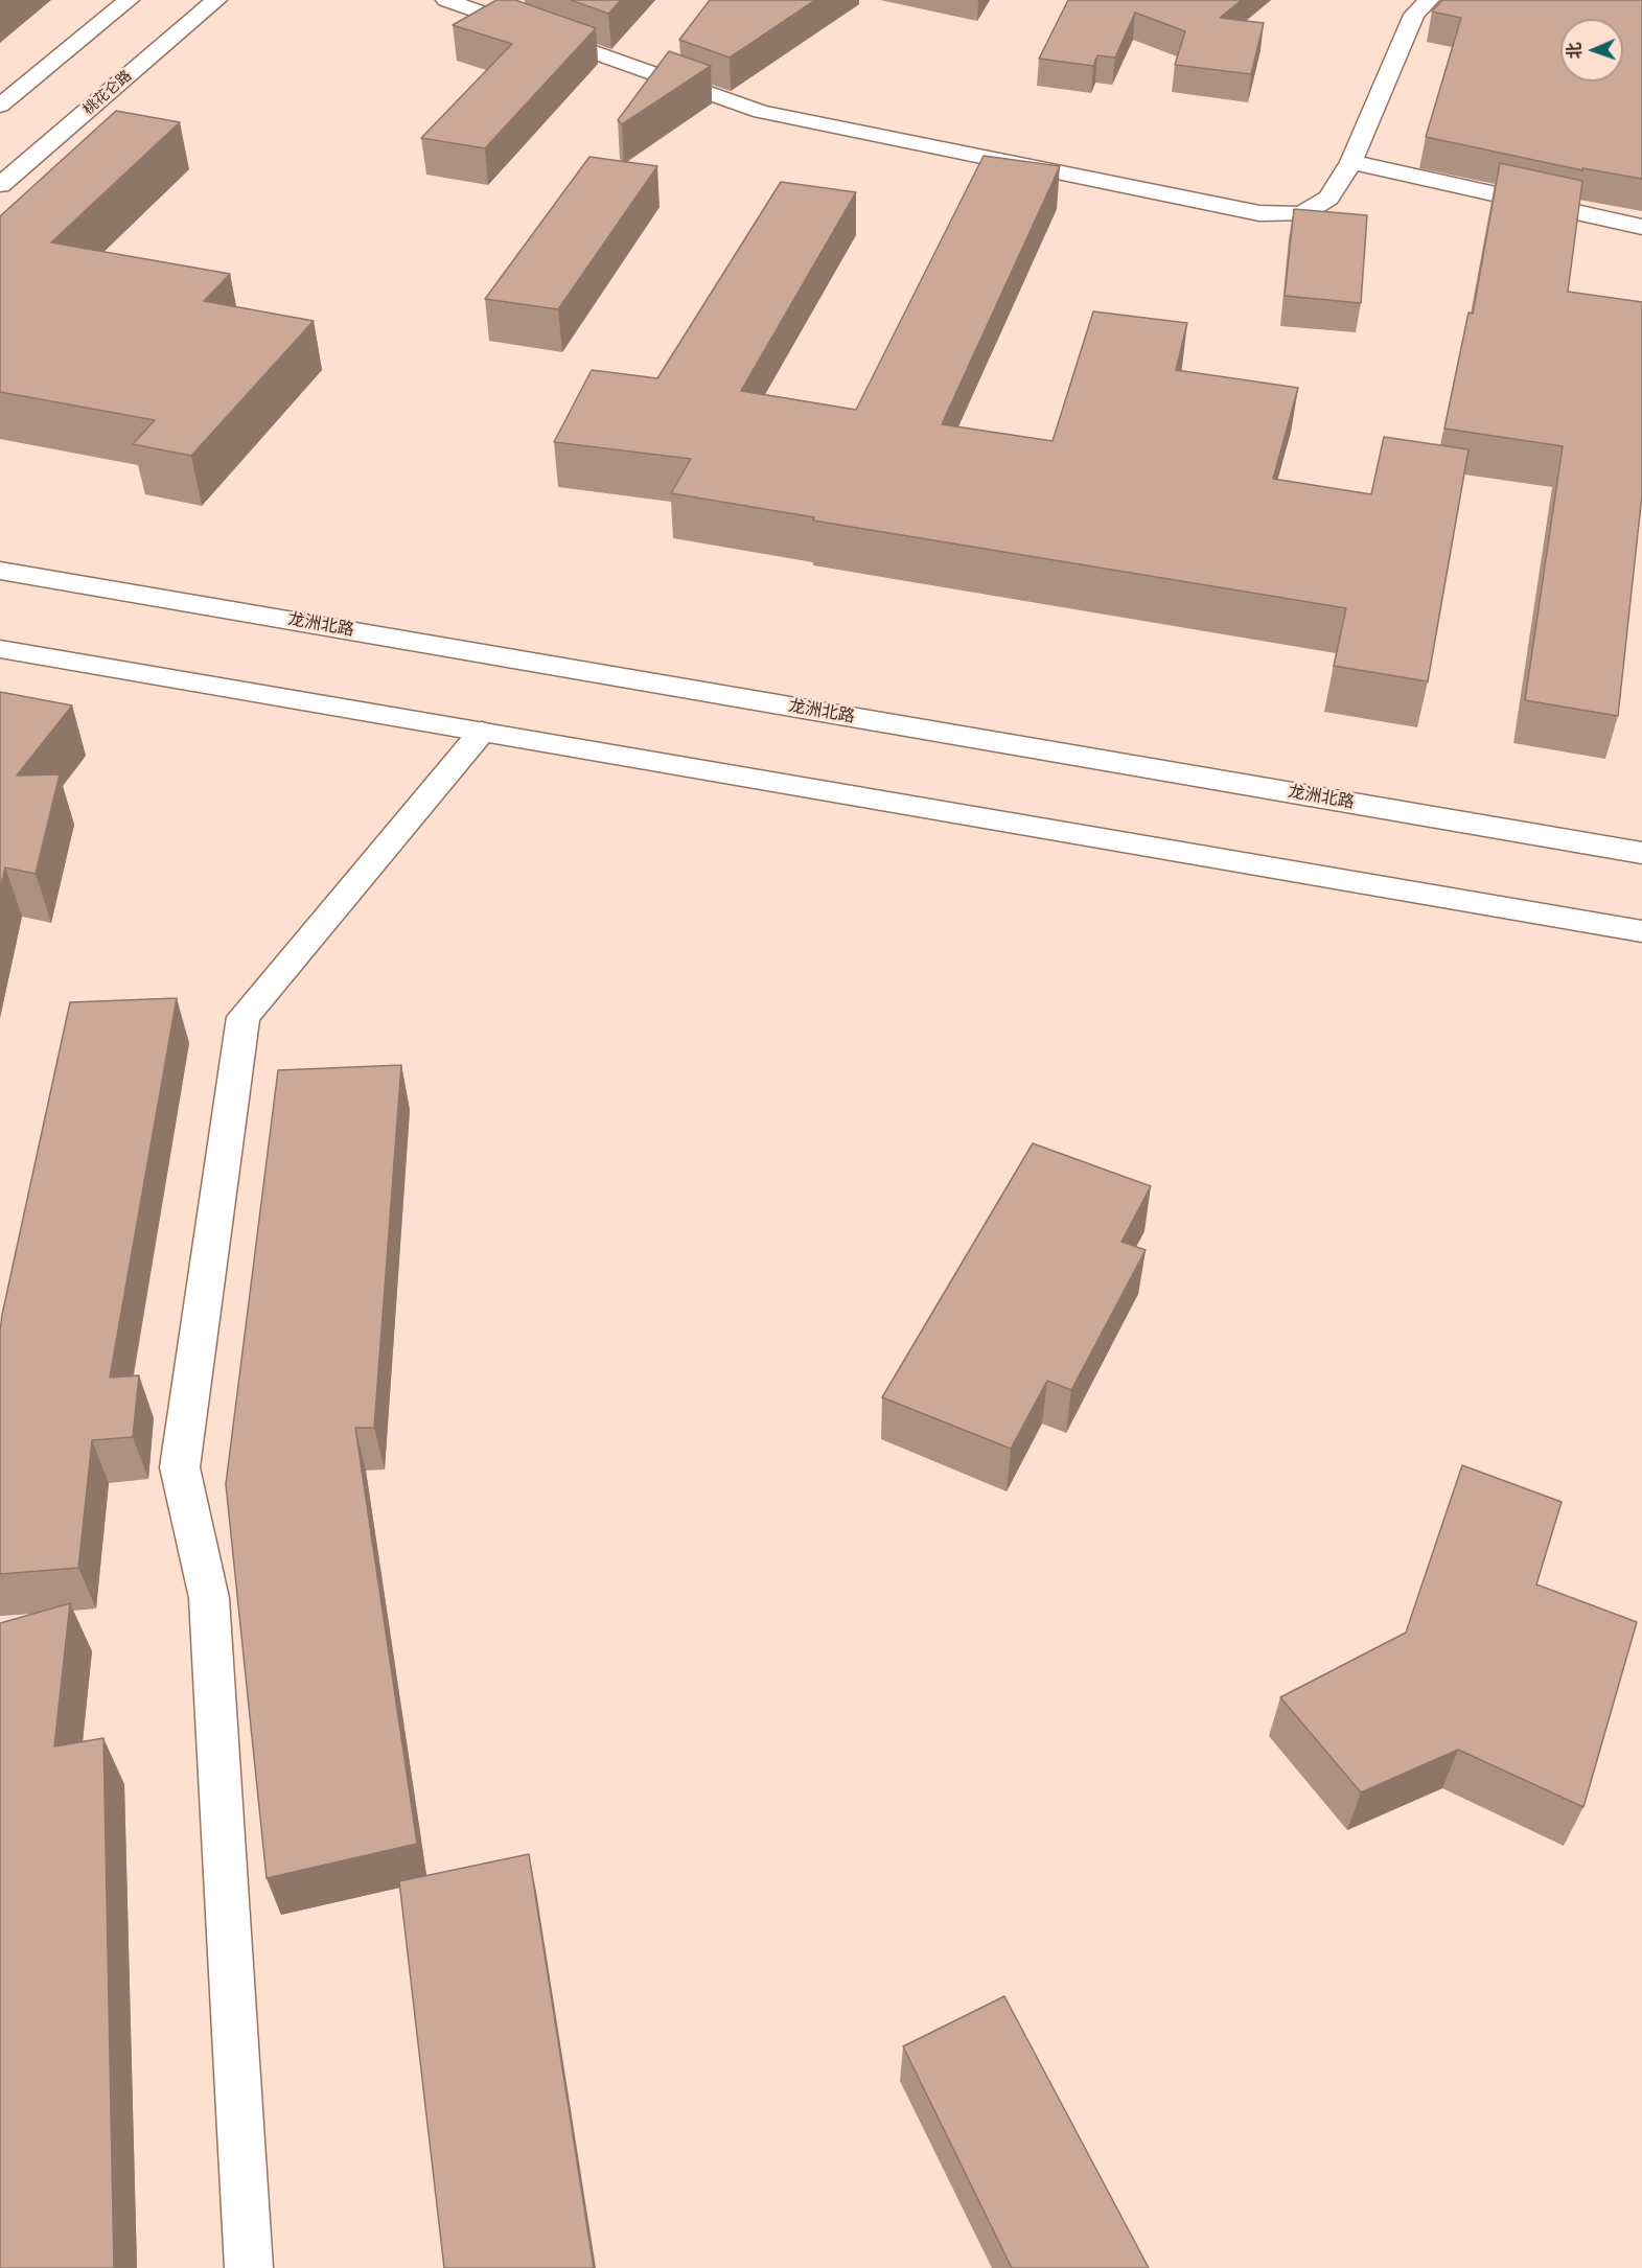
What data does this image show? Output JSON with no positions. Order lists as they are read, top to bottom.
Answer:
{
  "streets": {
    "main road": ["桃花仑路", "龙洲北路"]
  },
  "north": "left"
}
